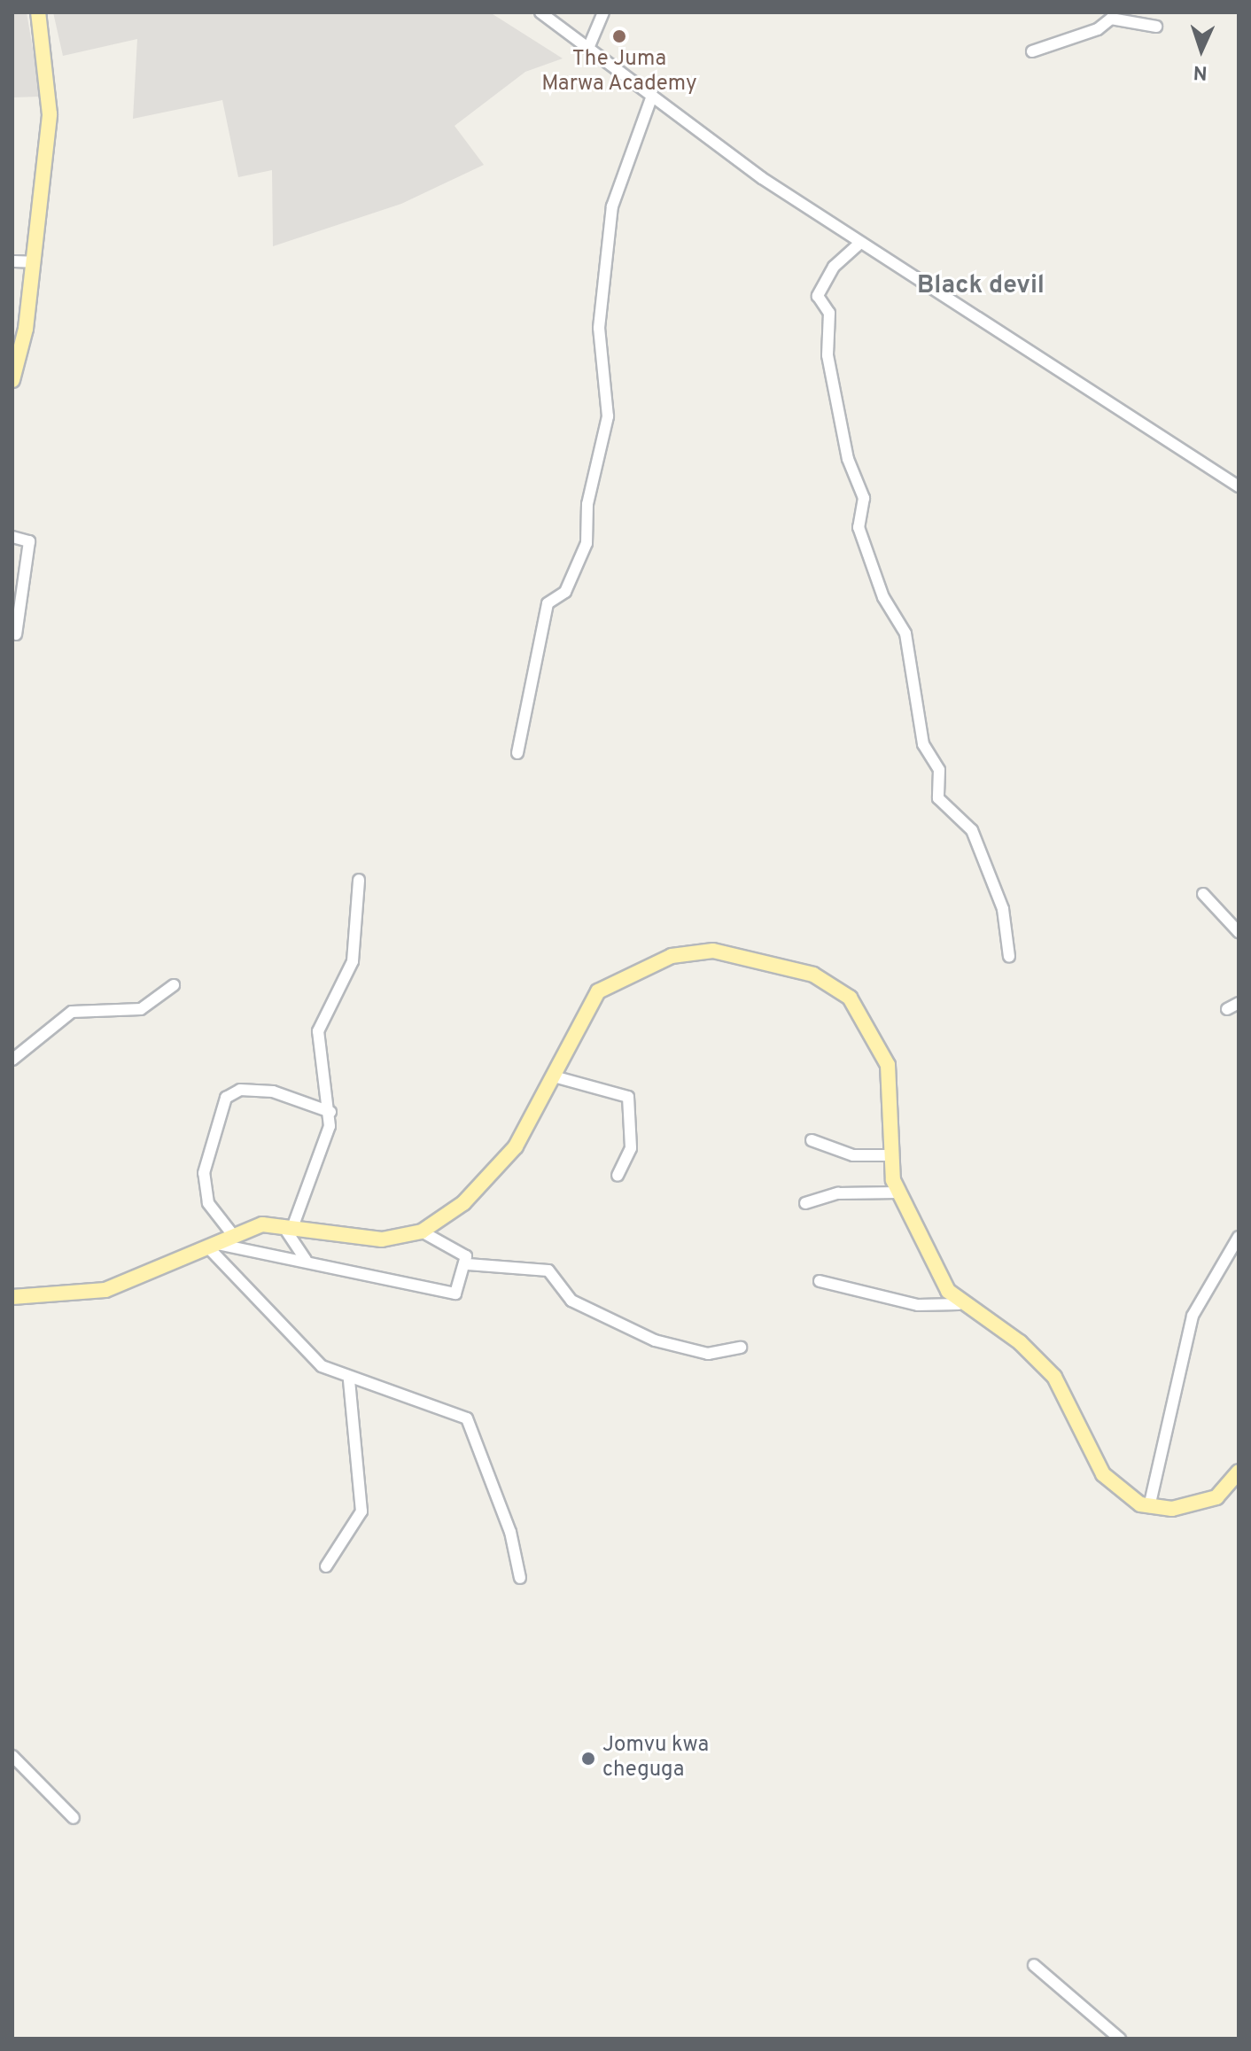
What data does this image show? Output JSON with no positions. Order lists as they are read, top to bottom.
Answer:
{
  "districts": ["Black devil"],
  "places": ["The Juma Marwa Academy", "Jomvu kwa cheguga"],
  "north": "bottom"
}
